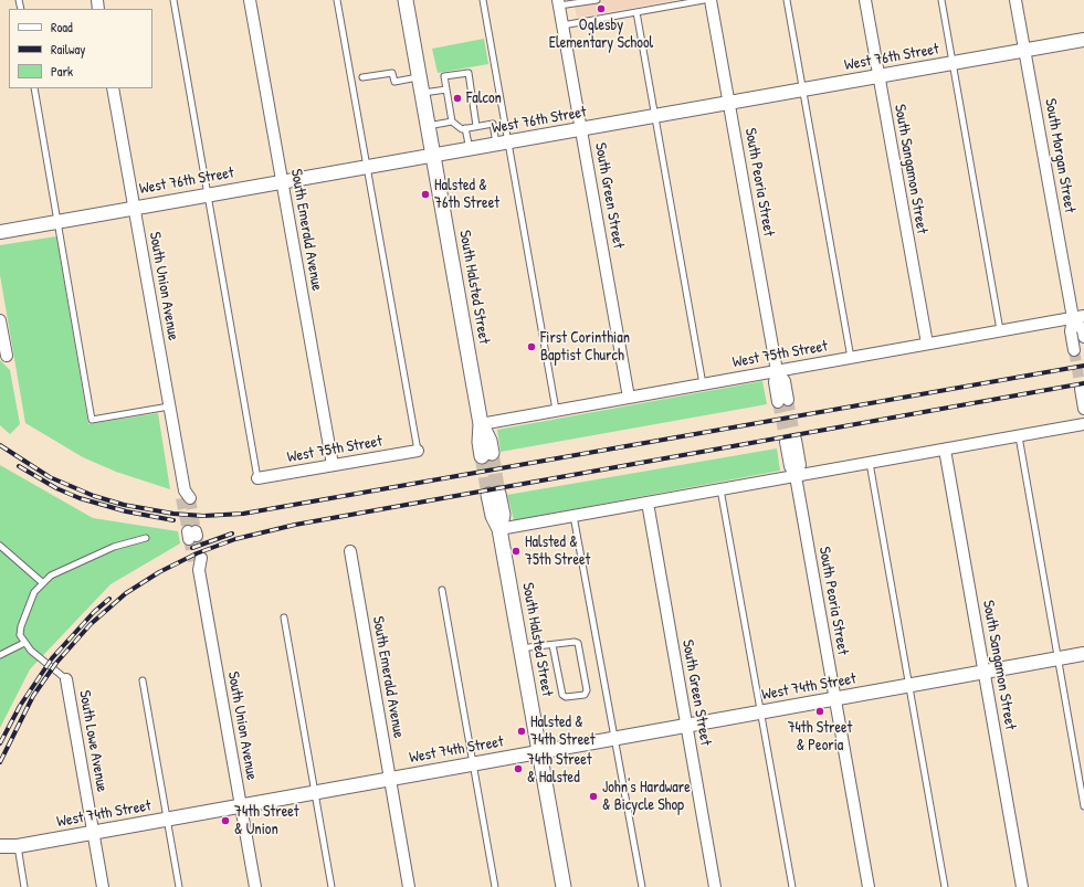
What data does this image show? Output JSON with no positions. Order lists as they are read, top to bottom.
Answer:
{
  "streets": {
    "main road": ["South Halsted Street"],
    "street": [
      "West 76th Street",
      "South Morgan Street",
      "South Sangamon Street",
      "South Peoria Street",
      "South Green Street",
      "South Emerald Avenue",
      "South Union Avenue",
      "West 75th Street",
      "West 74th Street",
      "South Lowe Avenue"
    ]
  },
  "crossings": [
    ["West 76th Street", "South Morgan Street"],
    ["West 76th Street", "South Sangamon Street"],
    ["West 76th Street", "South Peoria Street"],
    ["West 76th Street", "South Green Street"],
    ["West 76th Street", "South Emerald Avenue"],
    ["West 76th Street", "South Union Avenue"],
    ["West 76th Street", "South Halsted Street"],
    ["South Morgan Street", "West 75th Street"],
    ["South Sangamon Street", "West 75th Street"],
    ["South Sangamon Street", "West 74th Street"],
    ["South Peoria Street", "West 75th Street"],
    ["South Peoria Street", "West 74th Street"],
    ["South Green Street", "West 75th Street"],
    ["South Green Street", "West 74th Street"],
    ["South Emerald Avenue", "West 75th Street"],
    ["South Emerald Avenue", "West 74th Street"],
    ["South Union Avenue", "West 74th Street"],
    ["South Halsted Street", "West 75th Street"],
    ["South Halsted Street", "West 74th Street"],
    ["West 74th Street", "South Lowe Avenue"]
  ],
  "places": [
    "Oglesby Elementary School",
    "Falcon",
    "Halsted & 76th Street",
    "First Corinthian Baptist Church",
    "Halsted & 75th Street",
    "74th Street & Peoria",
    "Halsted & 74th Street",
    "74th Street & Halsted",
    "John's Hardware & Bicycle Shop",
    "74th Street & Union"
  ],
  "legend": ["Road", "Railway", "Park"]
}
